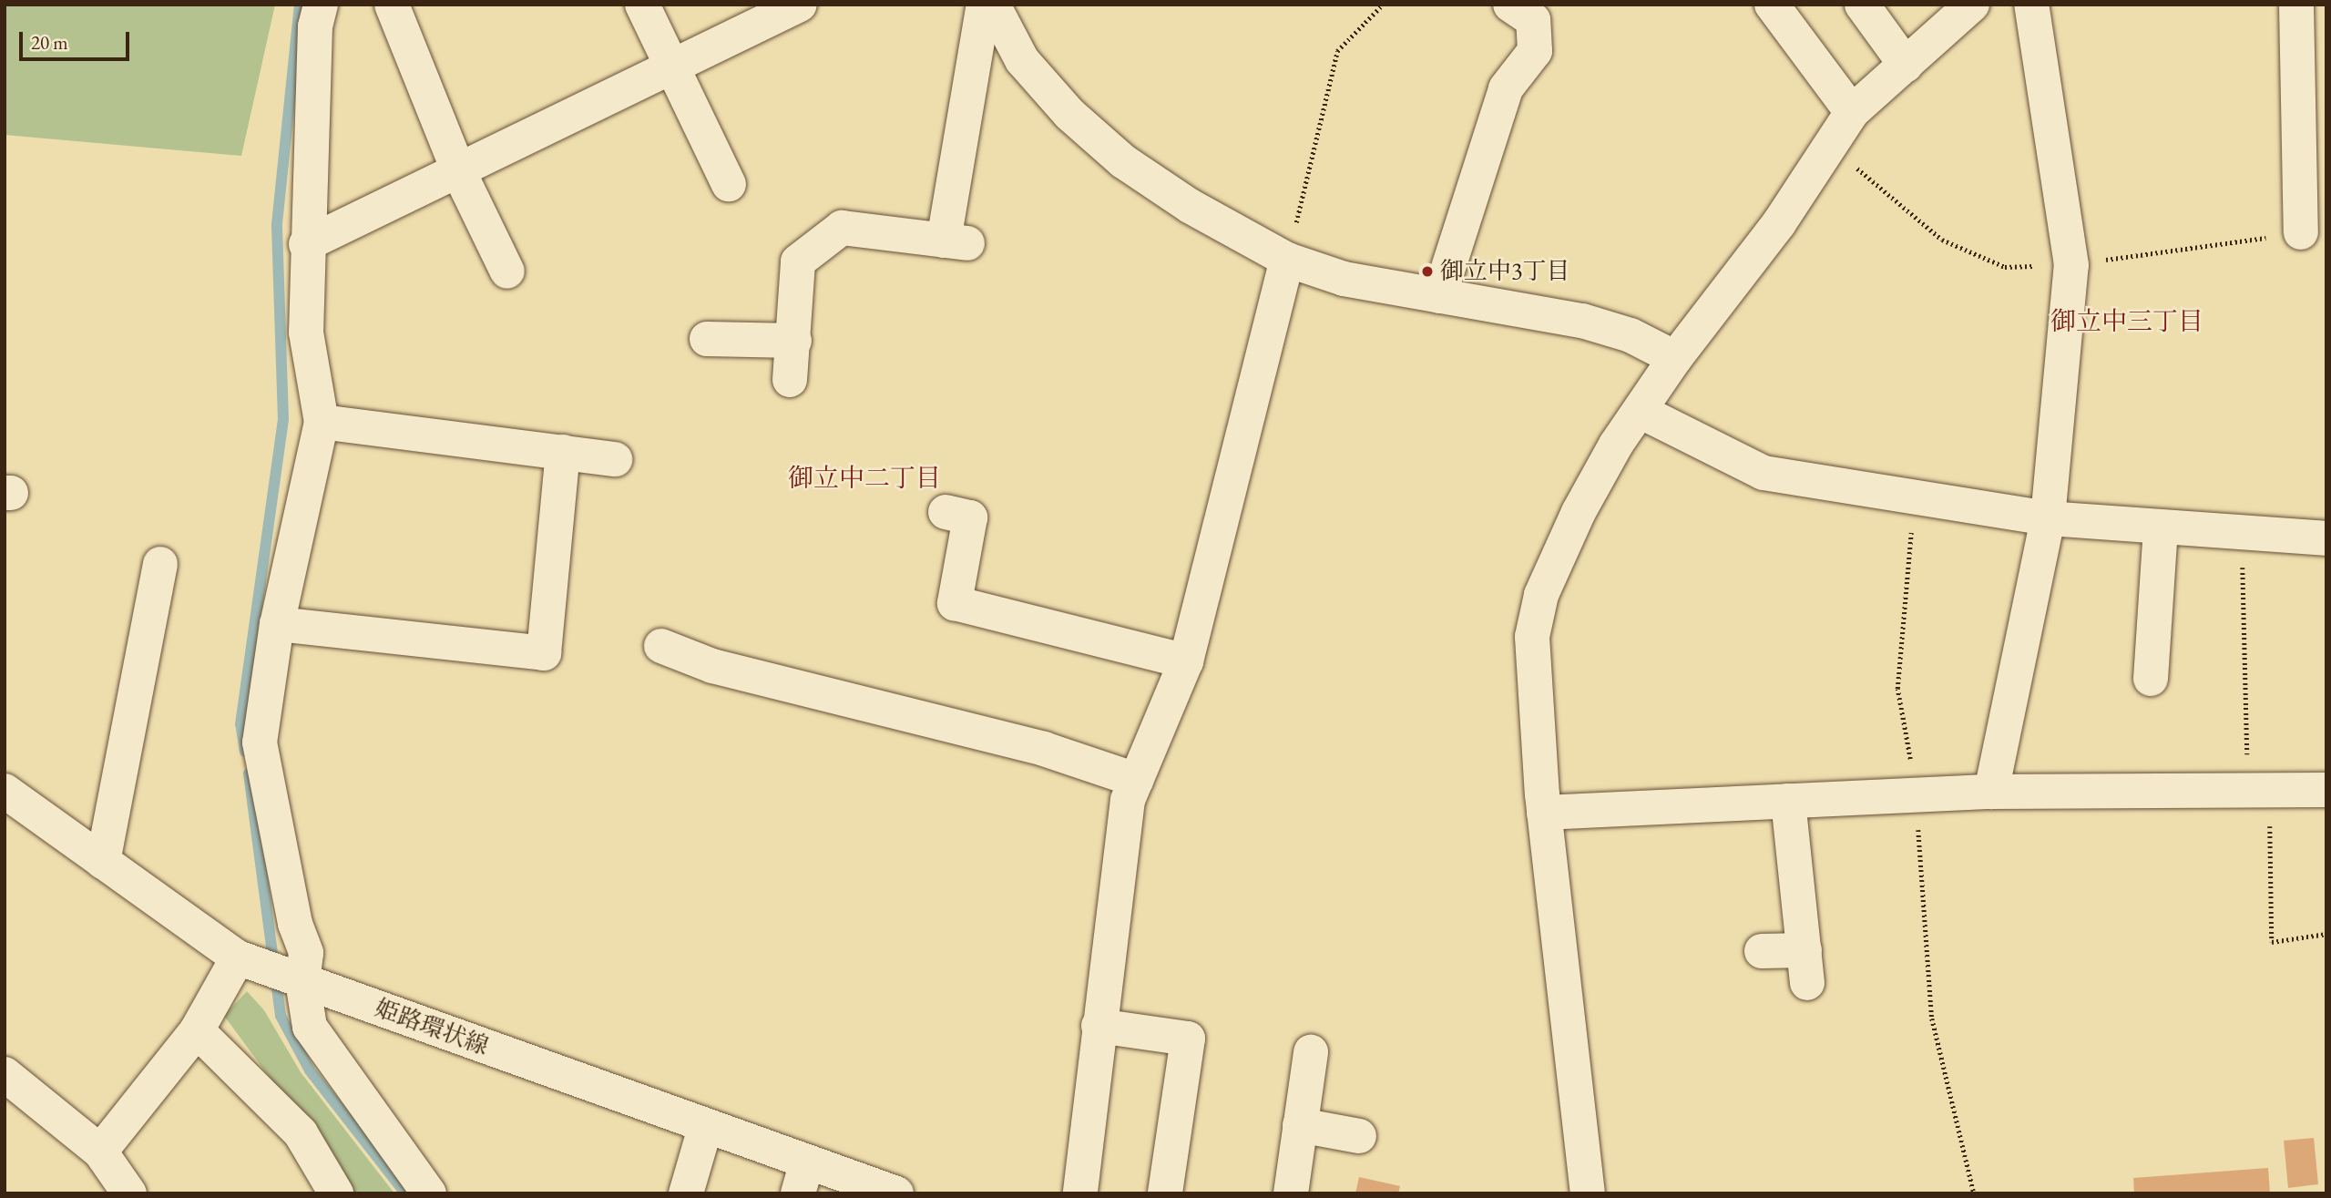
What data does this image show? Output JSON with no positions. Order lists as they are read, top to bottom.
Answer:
{
  "streets": {
    "street": ["姫路環状線"]
  },
  "districts": ["御立中三丁目", "御立中二丁目"],
  "places": ["御立中3丁目"],
  "scale_bar": "20 m"
}
